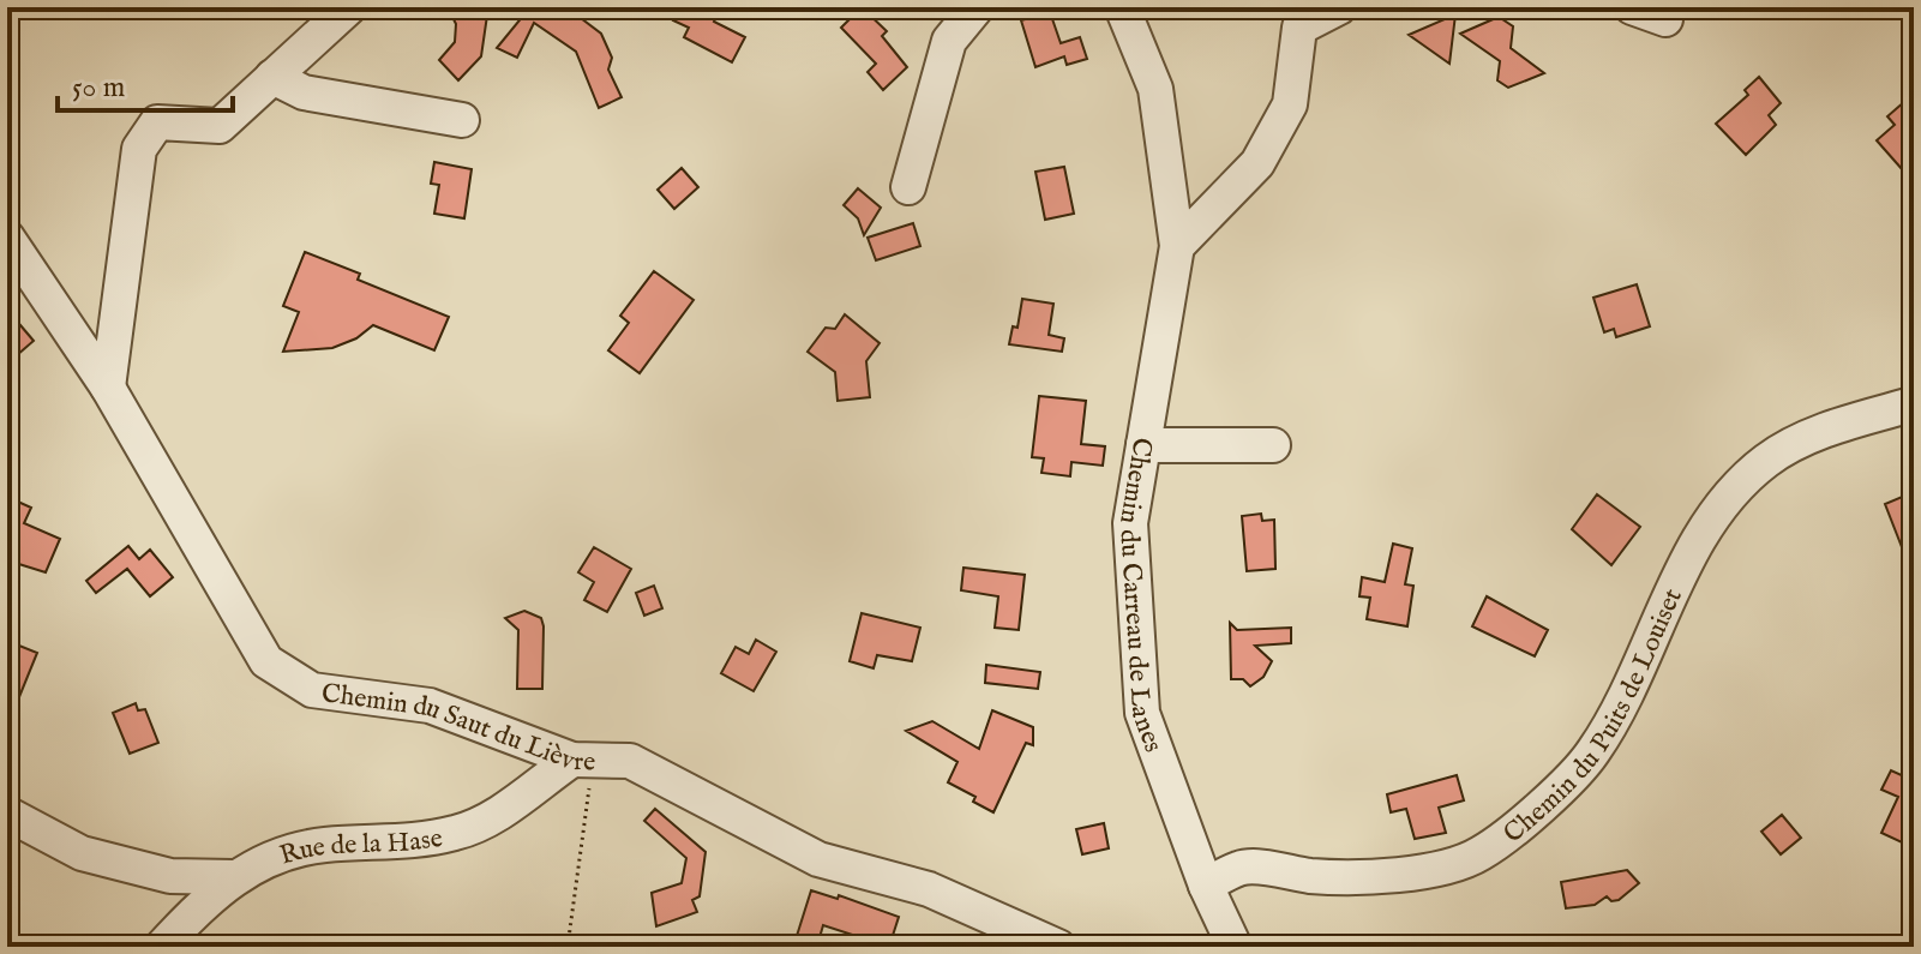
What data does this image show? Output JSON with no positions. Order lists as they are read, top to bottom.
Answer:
{
  "streets": {
    "street": [
      "Chemin du Carreau de Lanes",
      "Chemin du Puits de Louiset",
      "Chemin du Saut du Lièvre",
      "Rue de la Hase"
    ]
  },
  "crossings": [
    ["Chemin du Carreau de Lanes", "Chemin du Puits de Louiset"],
    ["Chemin du Saut du Lièvre", "Rue de la Hase"]
  ],
  "scale_bar": "50 m"
}
